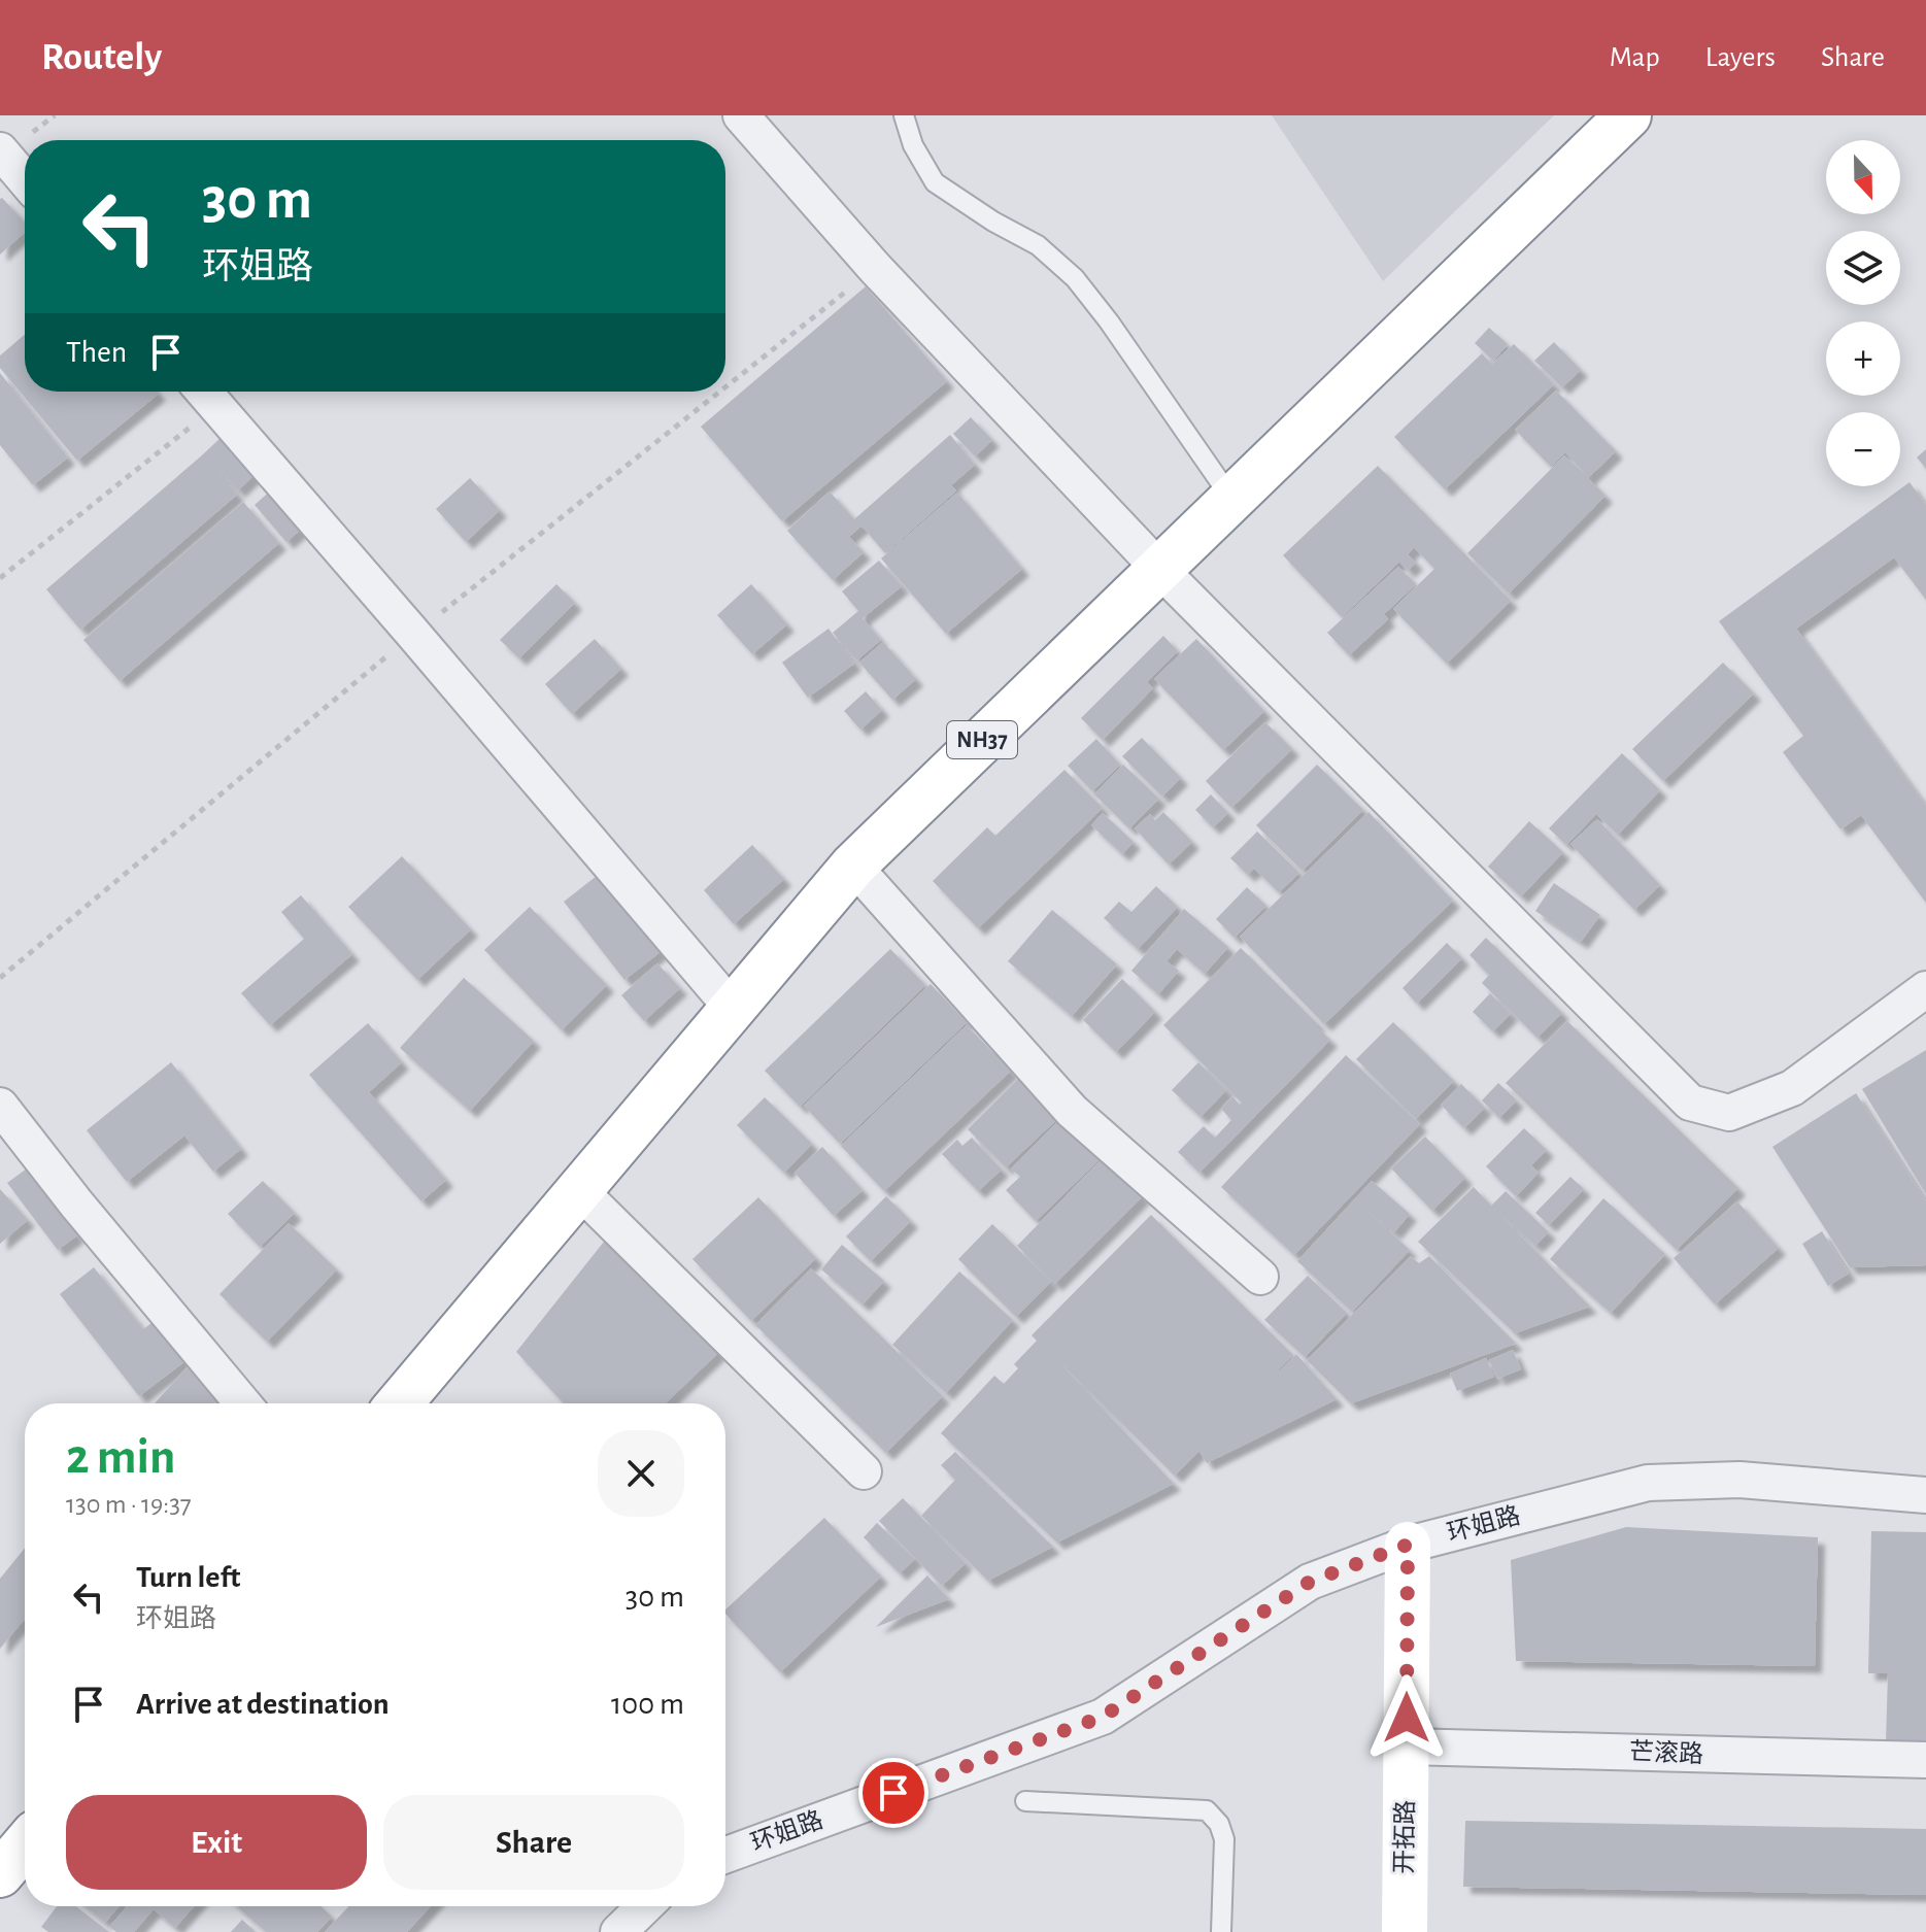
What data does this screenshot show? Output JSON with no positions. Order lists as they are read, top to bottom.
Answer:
{
  "streets": {
    "main road": ["NH37", "开拓路"],
    "street": ["环姐路", "芒滚路"]
  },
  "crossings": [
    ["环姐路", "开拓路"],
    ["芒滚路", "开拓路"]
  ],
  "north": "bottom",
  "page": {
    "header": "Routely",
    "nav": ["Map", "Layers", "Share"],
    "map_buttons": ["+", "−"],
    "turn": ["30 m", "环姐路"],
    "then": "Then",
    "heading": ["2 min", "130 m · 19:37"],
    "list": [
      {
        "name": "Turn left",
        "note": "环姐路",
        "value": "30 m"
      },
      {
        "name": "Arrive at destination",
        "value": "100 m"
      }
    ],
    "buttons": ["Exit", "Share"]
  }
}
